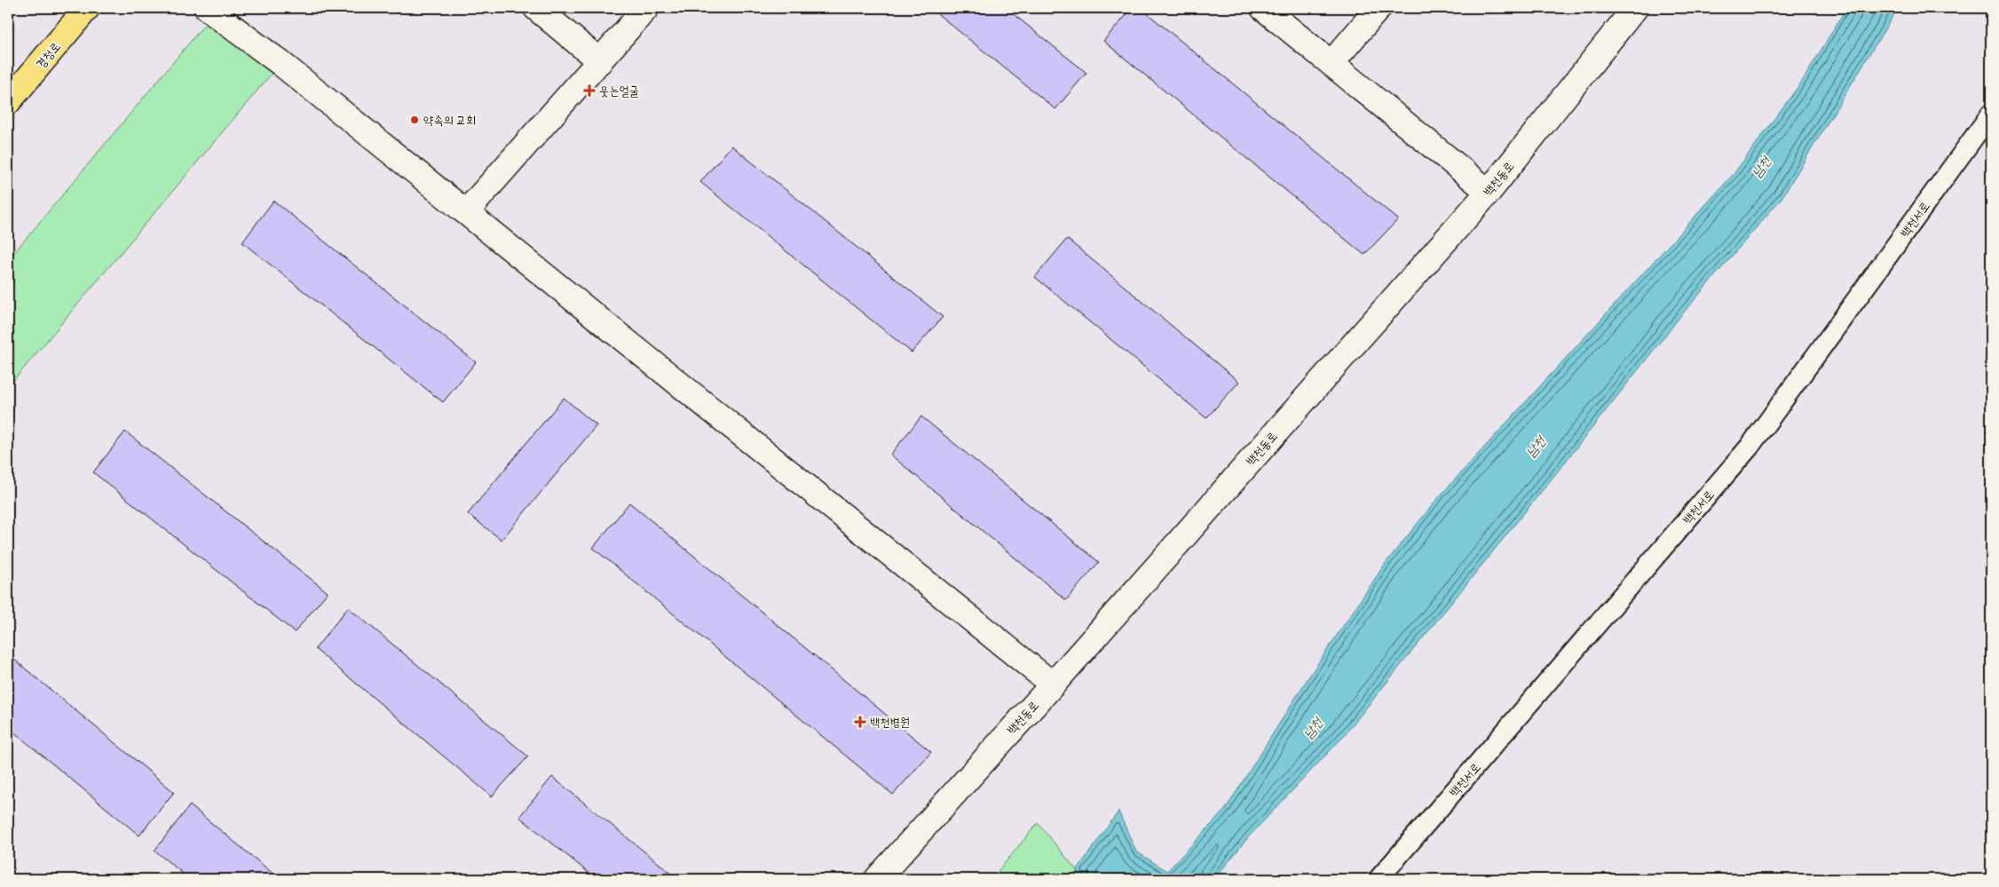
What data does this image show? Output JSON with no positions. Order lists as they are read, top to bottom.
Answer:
{
  "streets": {
    "main road": ["경청로"],
    "street": ["백천동로"],
    "lane": ["백천서로"]
  },
  "water": ["남천"],
  "places": {
    "health": ["웃는얼굴", "백천병원"],
    "other": ["약속의 교회"]
  }
}
